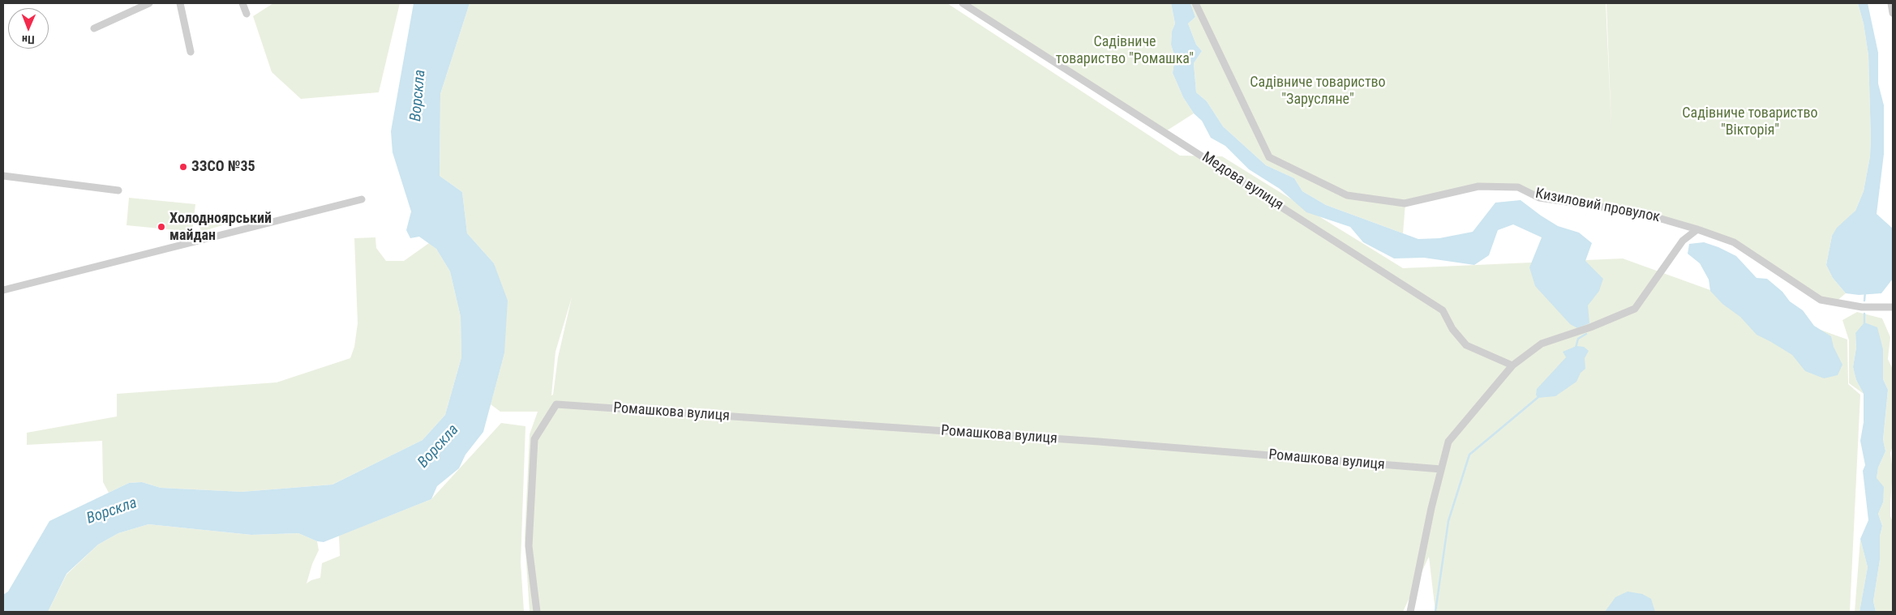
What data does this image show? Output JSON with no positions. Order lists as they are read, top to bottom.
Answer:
{
  "streets": {
    "street": ["Медова вулиця", "Кизиловий провулок", "Ромашкова вулиця"]
  },
  "water": ["Ворскла"],
  "parks": ["Садівниче товариство \"Ромашка\"", "Садівниче товариство \"Зарусляне\"", "Садівниче товариство \"Вікторія\""],
  "places": ["ЗЗСО №35", "Холодноярський майдан"],
  "north": "bottom"
}
